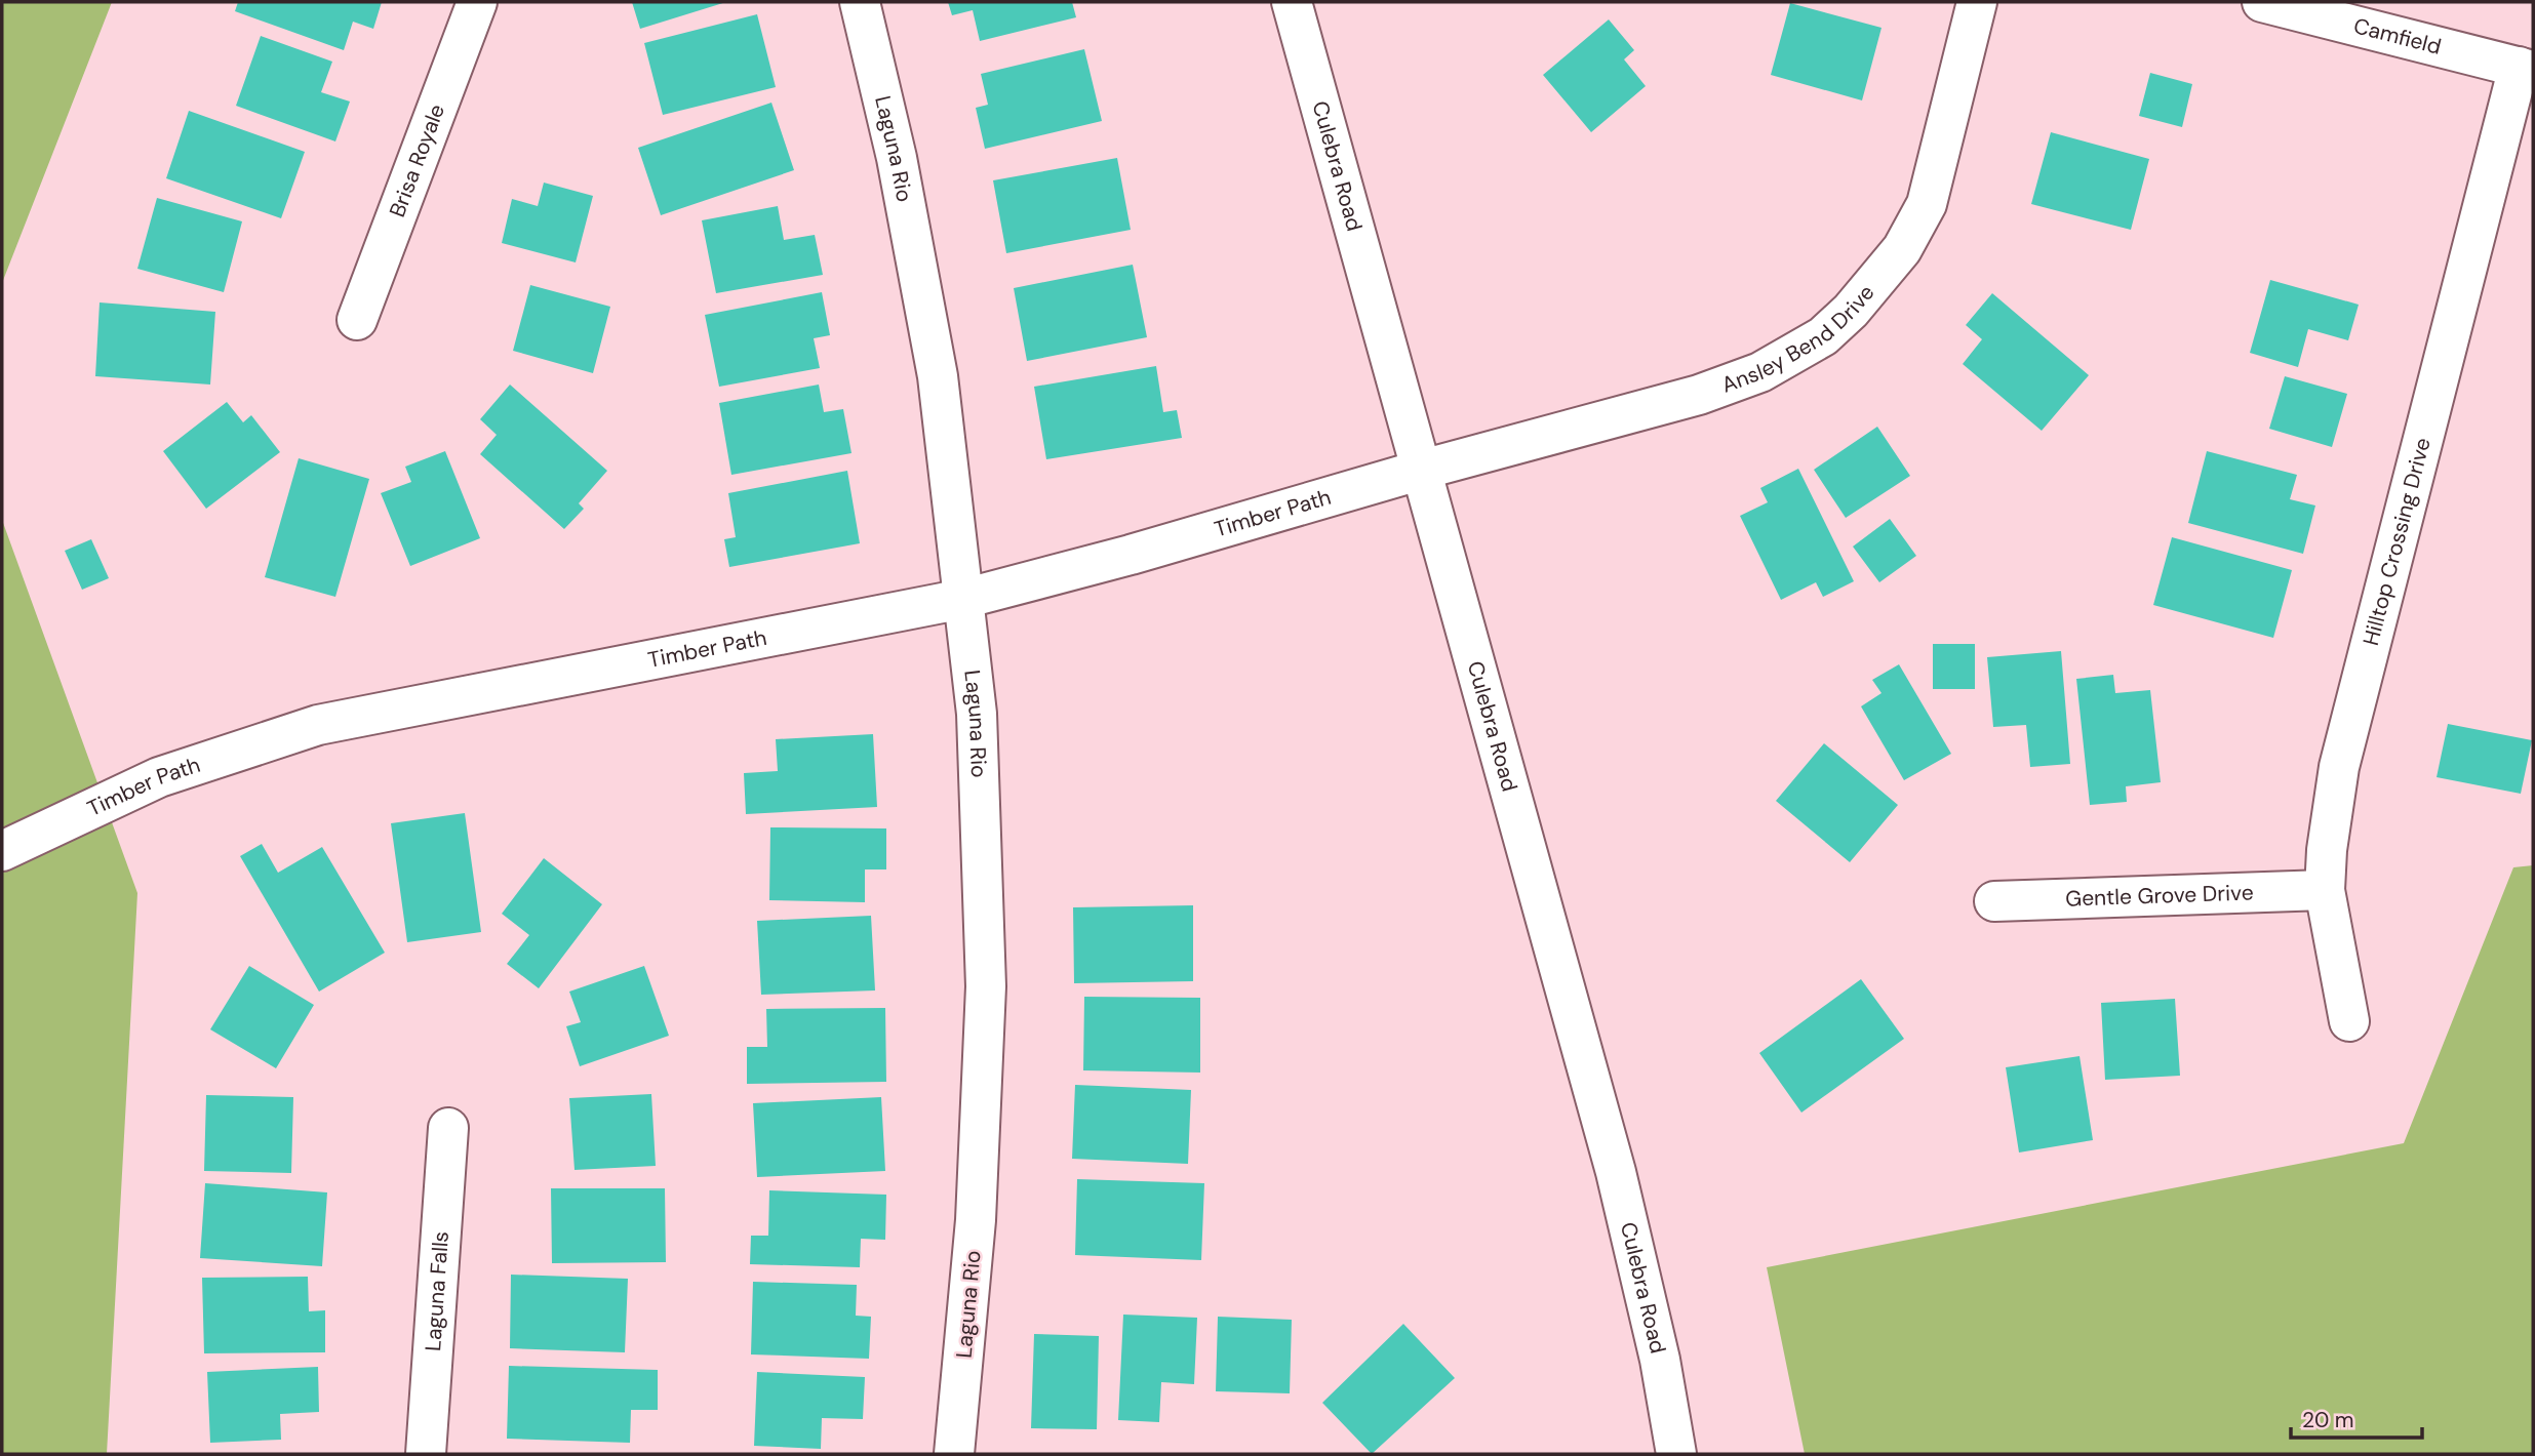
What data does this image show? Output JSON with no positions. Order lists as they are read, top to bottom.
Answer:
{
  "streets": {
    "street": [
      "Camfield",
      "Laguna Rio",
      "Brisa Royale",
      "Culebra Road",
      "Ansley Bend Drive",
      "Timber Path",
      "Hilltop Crossing Drive",
      "Gentle Grove Drive",
      "Laguna Falls"
    ]
  },
  "crossings": [
    ["Camfield", "Hilltop Crossing Drive"],
    ["Laguna Rio", "Timber Path"],
    ["Culebra Road", "Ansley Bend Drive"],
    ["Culebra Road", "Timber Path"],
    ["Ansley Bend Drive", "Timber Path"],
    ["Hilltop Crossing Drive", "Gentle Grove Drive"]
  ],
  "scale_bar": "20 m"
}
